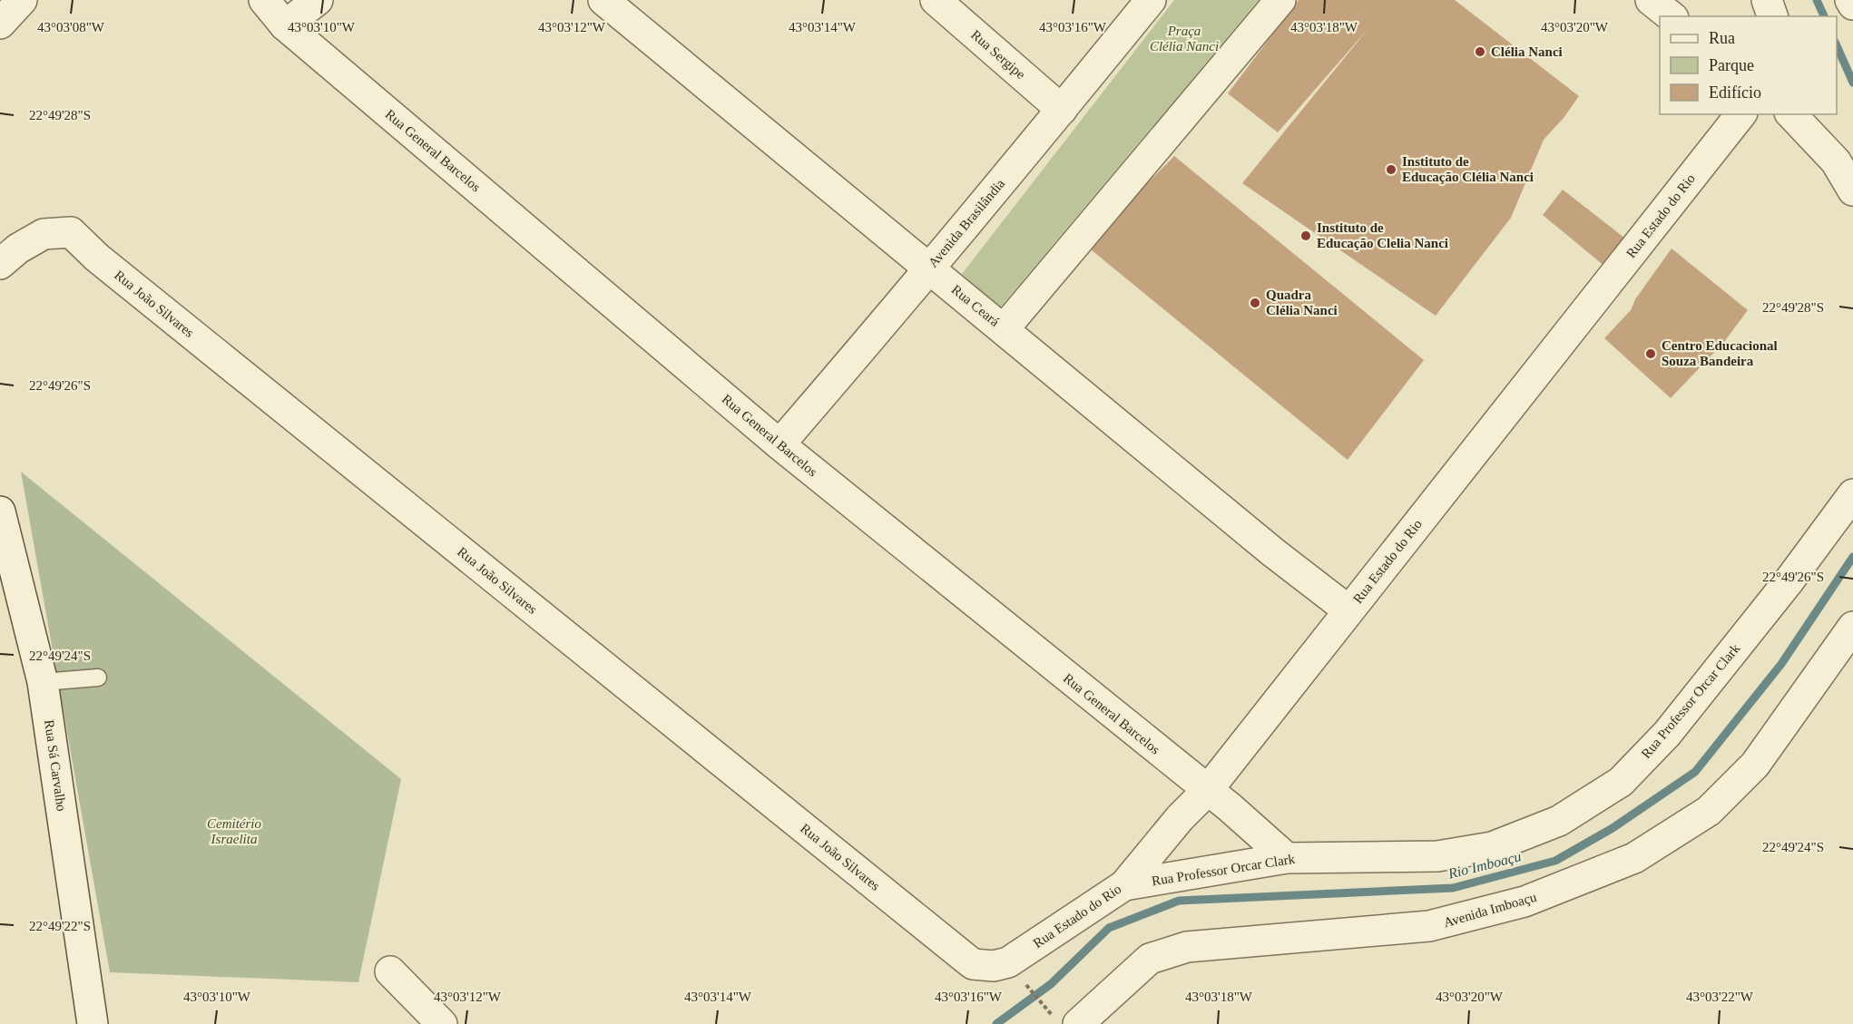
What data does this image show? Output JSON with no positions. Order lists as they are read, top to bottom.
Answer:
{
  "streets": {
    "street": [
      "Rua Sergipe",
      "Rua General Barcelos",
      "Rua Estado do Rio",
      "Avenida Brasilândia",
      "Rua João Silvares",
      "Rua Ceará",
      "Rua Professor Orcar Clark",
      "Rua Sá Carvalho",
      "Avenida Imboaçu"
    ]
  },
  "crossings": [
    ["Rua Sergipe", "Avenida Brasilândia"],
    ["Rua General Barcelos", "Rua Estado do Rio"],
    ["Rua General Barcelos", "Avenida Brasilândia"],
    ["Rua General Barcelos", "Rua Professor Orcar Clark"],
    ["Rua Estado do Rio", "Rua João Silvares"],
    ["Rua Estado do Rio", "Rua Ceará"],
    ["Rua Estado do Rio", "Rua Professor Orcar Clark"],
    ["Avenida Brasilândia", "Rua Ceará"]
  ],
  "water": ["Rio Imboaçu"],
  "parks": ["Praça Clélia Nanci", "Cemitério Israelita"],
  "places": [
    "Clélia Nanci",
    "Instituto de Educação Clélia Nanci",
    "Instituto de Educação Clelia Nanci",
    "Quadra Clélia Nanci",
    "Centro Educacional Souza Bandeira"
  ],
  "legend": ["Rua", "Parque", "Edifício"],
  "coordinates": [
    "43°03'08\"W",
    "43°03'10\"W",
    "43°03'12\"W",
    "43°03'14\"W",
    "43°03'16\"W",
    "43°03'18\"W",
    "43°03'20\"W",
    "22°49'28\"S",
    "22°49'26\"S",
    "22°49'24\"S",
    "22°49'22\"S",
    "43°03'22\"W"
  ]
}
